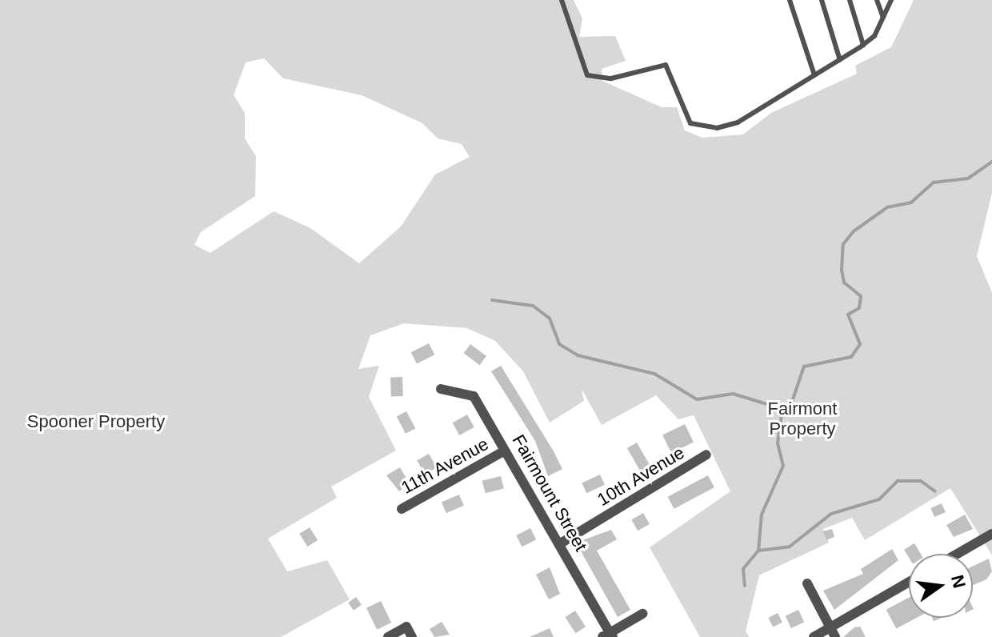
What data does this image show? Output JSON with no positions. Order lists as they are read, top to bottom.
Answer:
{
  "streets": {
    "street": ["11th Avenue", "10th Avenue", "Fairmount Street"]
  },
  "crossings": [
    ["11th Avenue", "Fairmount Street"],
    ["10th Avenue", "Fairmount Street"]
  ],
  "parks": ["Fairmont Property", "Spooner Property"],
  "north": "right"
}
